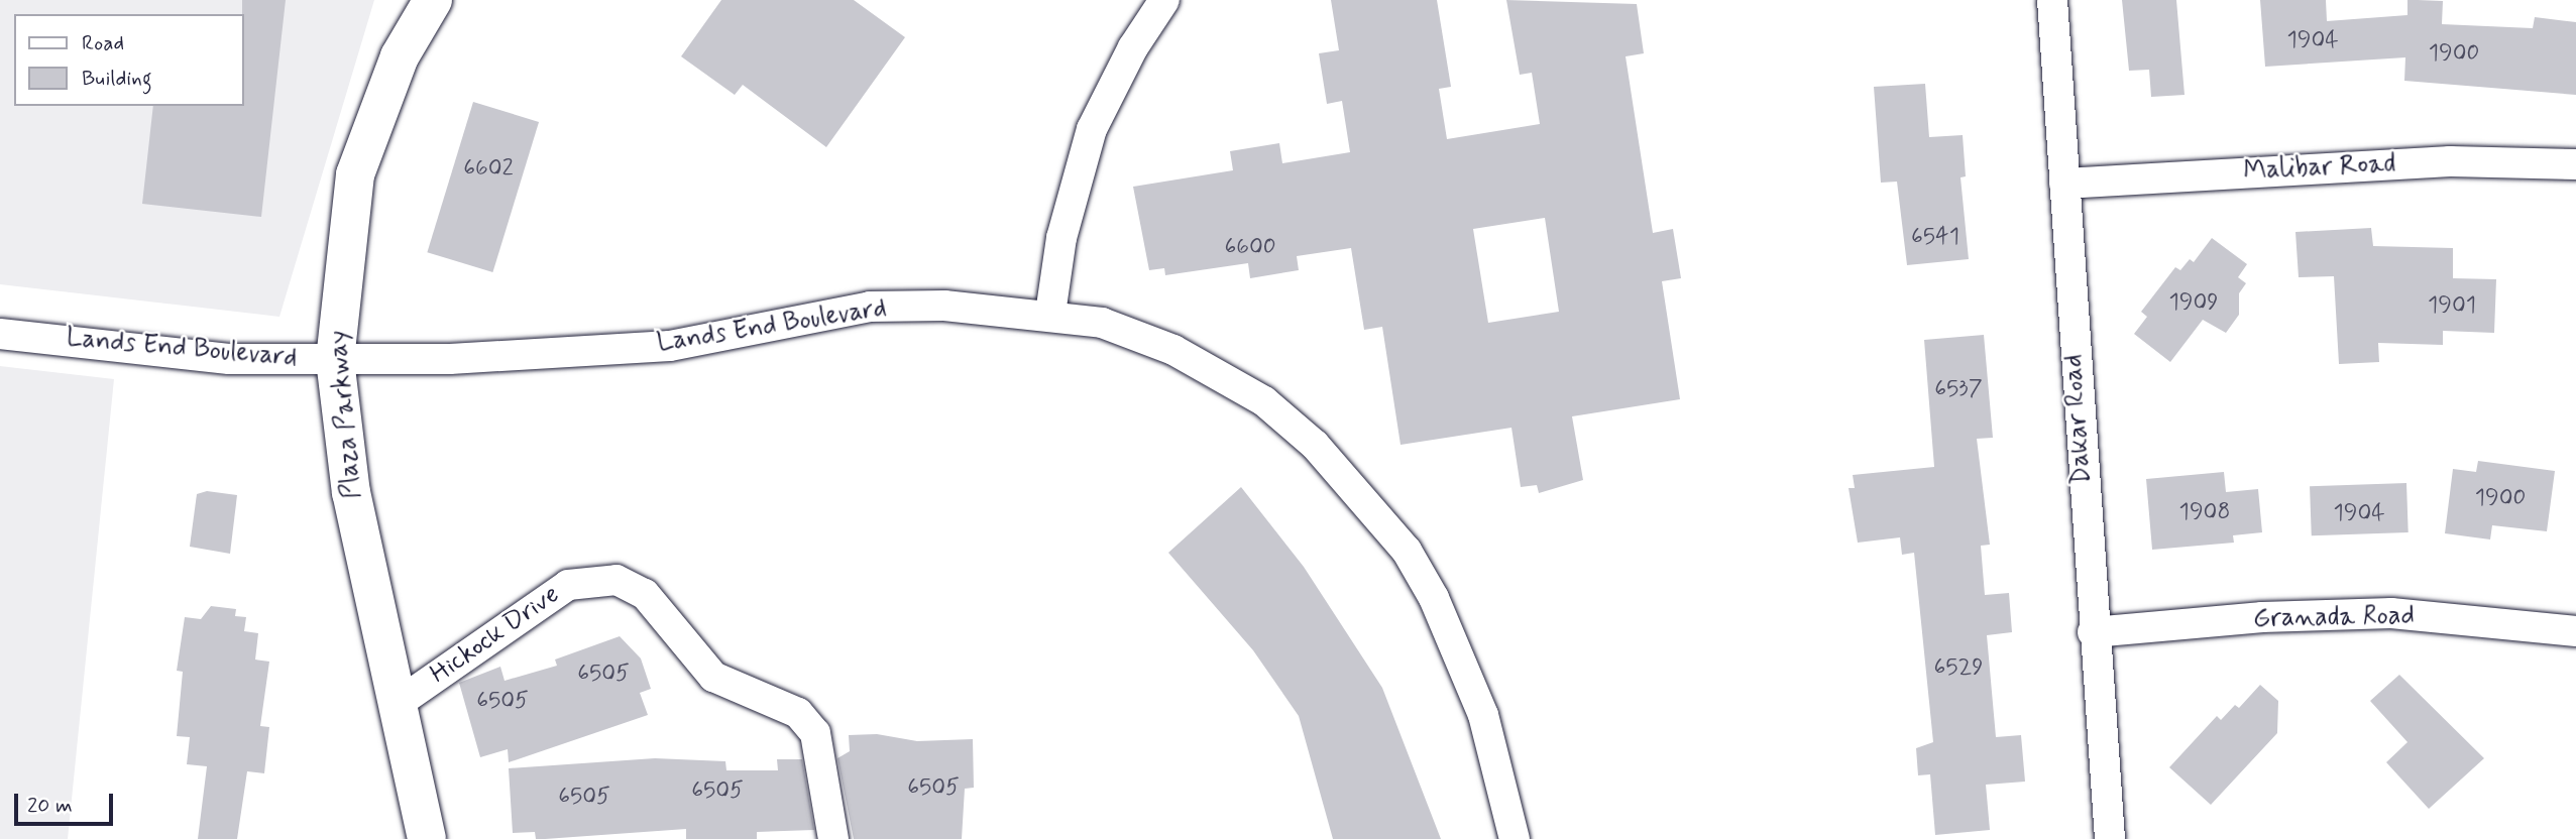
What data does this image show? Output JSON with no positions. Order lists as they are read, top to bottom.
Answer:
{
  "streets": {
    "street": [
      "Malibar Road",
      "Lands End Boulevard",
      "Plaza Parkway",
      "Dakar Road",
      "Granada Road",
      "Hickock Drive"
    ]
  },
  "crossings": [
    ["Malibar Road", "Dakar Road"],
    ["Lands End Boulevard", "Plaza Parkway"],
    ["Plaza Parkway", "Hickock Drive"],
    ["Dakar Road", "Granada Road"]
  ],
  "house_numbers": [
    "1904",
    "1900",
    "6602",
    "6541",
    "6600",
    "1909",
    "1901",
    "6537",
    "1900",
    "1908",
    "1904",
    "6529",
    "6505",
    "6505",
    "6505",
    "6505",
    "6505"
  ],
  "legend": ["Road", "Building"],
  "scale_bar": "20 m"
}
